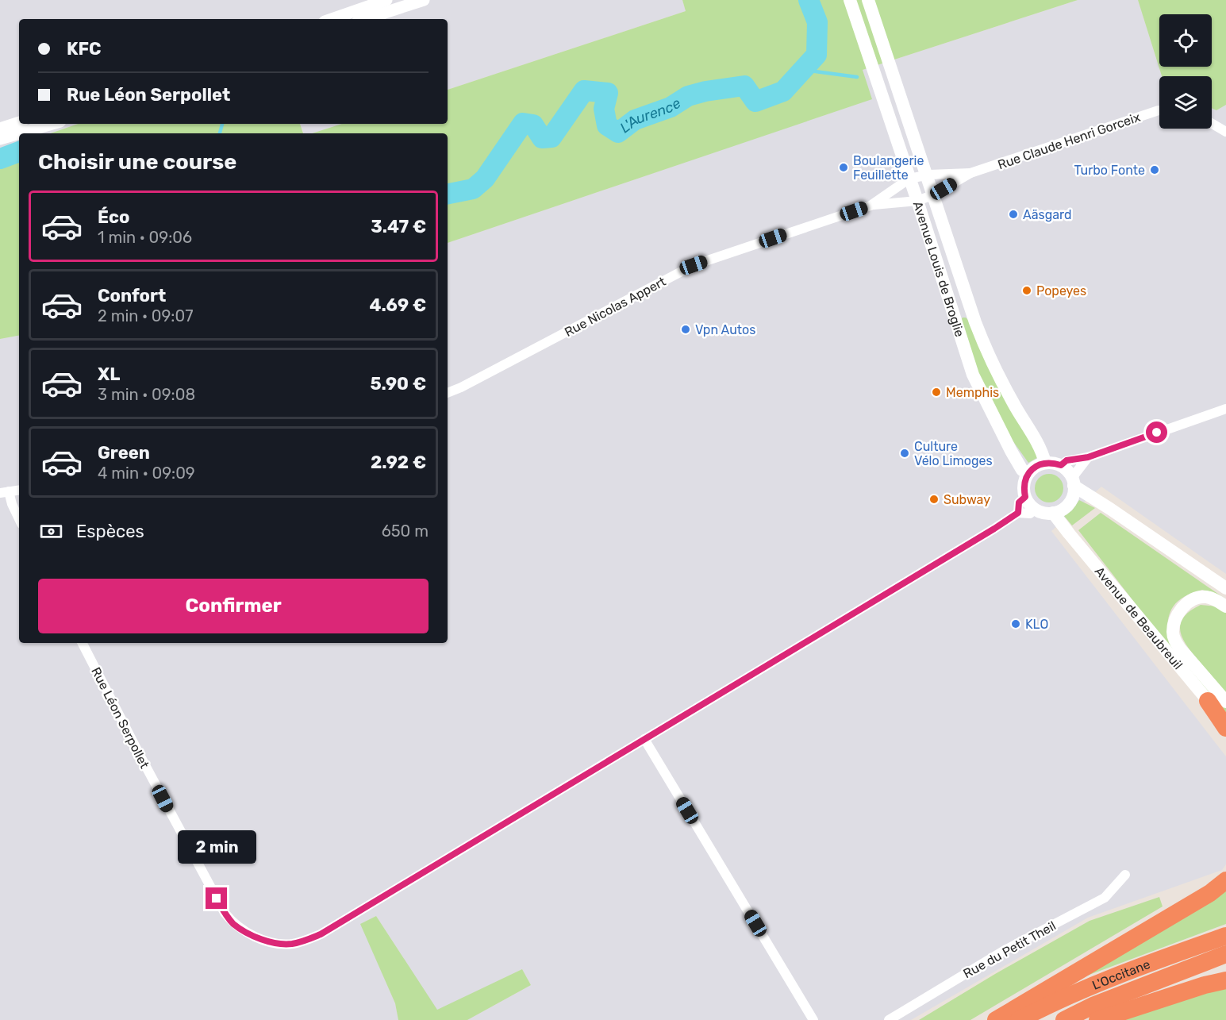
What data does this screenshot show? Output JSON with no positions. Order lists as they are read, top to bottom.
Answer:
{
  "streets": {
    "highway": ["L'Occitane"],
    "main road": ["Avenue Louis de Broglie", "Avenue de Beaubreuil"],
    "street": [
      "Rue Claude Henri Gorceix",
      "Rue Nicolas Appert",
      "Rue Léon Serpollet",
      "Rue du Petit Theil"
    ]
  },
  "crossings": [
    ["Rue Claude Henri Gorceix", "Rue Nicolas Appert"],
    ["Avenue Louis de Broglie", "Rue Nicolas Appert"],
    ["Avenue Louis de Broglie", "Avenue de Beaubreuil"],
    ["Avenue Louis de Broglie", "Rue Léon Serpollet"],
    ["Avenue de Beaubreuil", "Rue Léon Serpollet"]
  ],
  "water": ["L'Aurence"],
  "places": [
    "Boulangerie Feuillette",
    "Turbo Fonte",
    "Aäsgard",
    "Popeyes",
    "Vpn Autos",
    "Memphis",
    "Culture Vélo Limoges",
    "Subway",
    "KLO"
  ],
  "page": {
    "banner": ["KFC", "Rue Léon Serpollet"],
    "heading": "Choisir une course",
    "list": [
      {
        "name": "Éco",
        "note": "1 min · 09:06",
        "value": "3.47 €"
      },
      {
        "name": "Confort",
        "note": "2 min · 09:07",
        "value": "4.69 €"
      },
      {
        "name": "XL",
        "note": "3 min · 09:08",
        "value": "5.90 €"
      },
      {
        "name": "Green",
        "note": "4 min · 09:09",
        "value": "2.92 €"
      }
    ],
    "pay": ["Espèces", "650 m"],
    "buttons": "Confirmer",
    "bubble": "2 min"
  }
}
